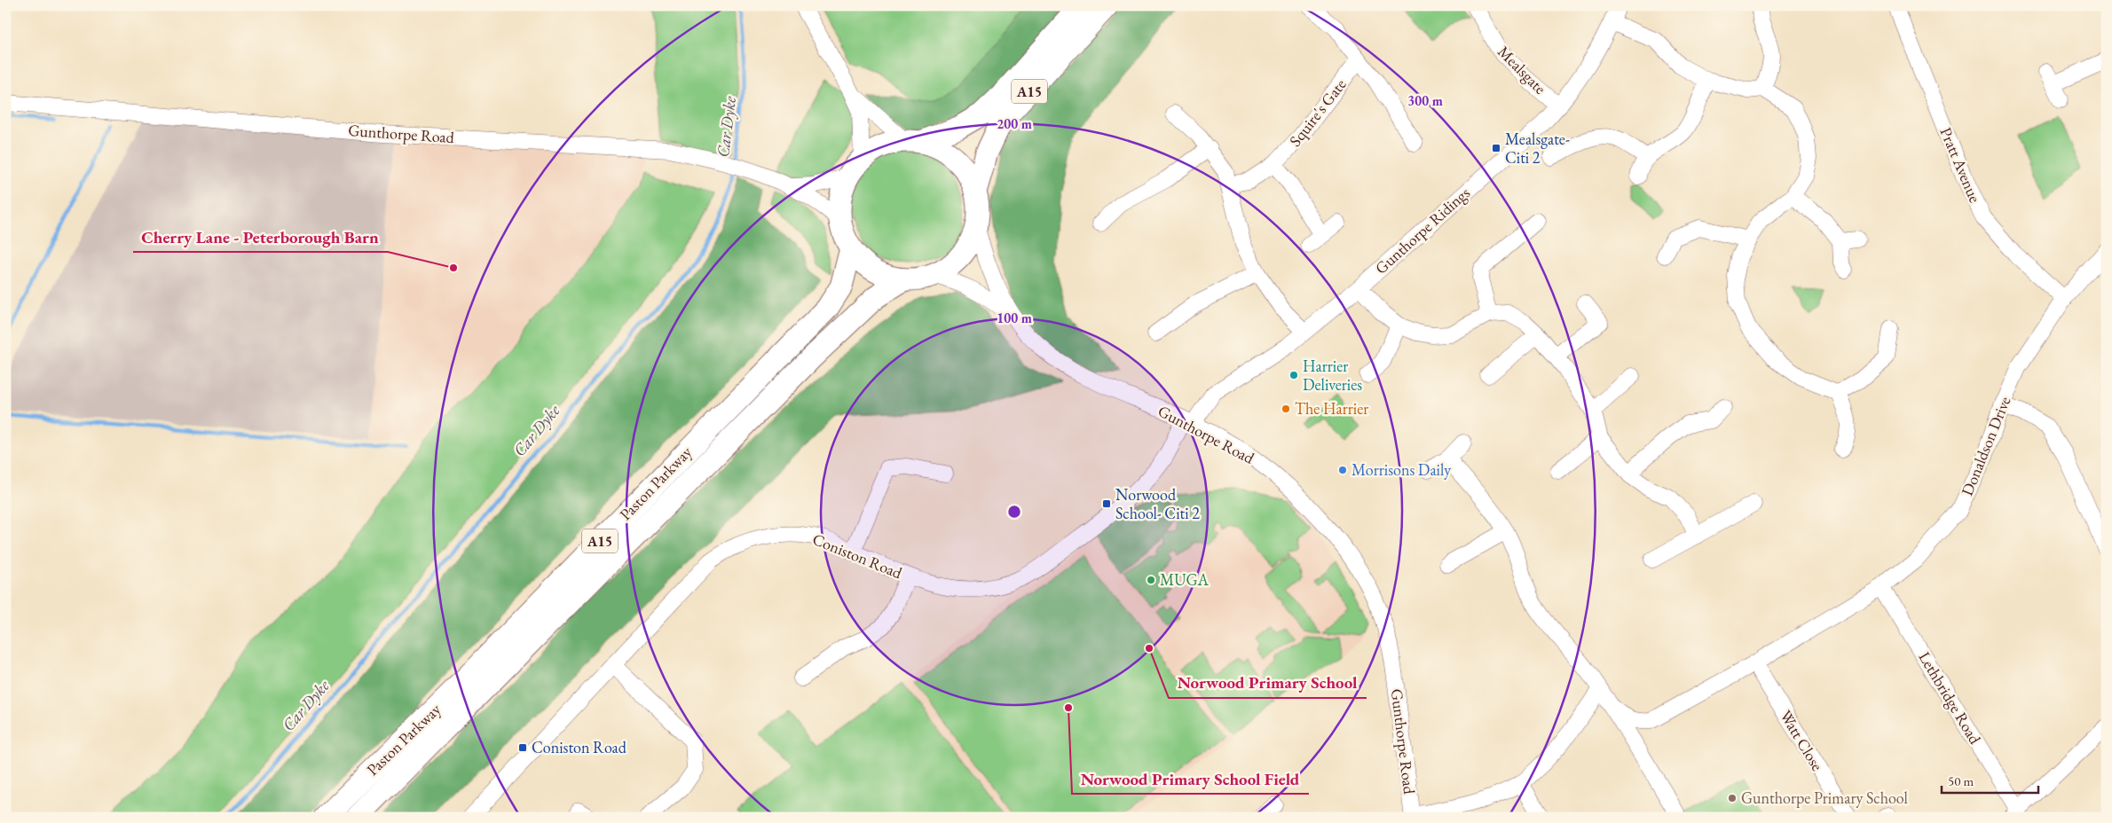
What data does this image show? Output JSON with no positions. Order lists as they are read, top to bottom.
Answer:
{
  "streets": {
    "highway": ["A15", "Paston Parkway"],
    "street": [
      "Mealsgate",
      "Squire's Gate",
      "Gunthorpe Road",
      "Pratt Avenue",
      "Gunthorpe Ridings",
      "Donaldson Drive",
      "Coniston Road",
      "Lethbridge Road",
      "Watt Close"
    ]
  },
  "crossings": [
    ["Mealsgate", "Gunthorpe Ridings"],
    ["A15", "Gunthorpe Road"],
    ["A15", "Paston Parkway"],
    ["Gunthorpe Road", "Gunthorpe Ridings"],
    ["Gunthorpe Road", "Paston Parkway"],
    ["Gunthorpe Road", "Coniston Road"],
    ["Pratt Avenue", "Donaldson Drive"],
    ["Gunthorpe Ridings", "Coniston Road"],
    ["Donaldson Drive", "Lethbridge Road"],
    ["Donaldson Drive", "Watt Close"]
  ],
  "water": ["Car Dyke"],
  "places": {
    "transit": ["Mealsgate- Citi 2", "Norwood School- Citi 2", "Coniston Road"],
    "other": [
      "Cherry Lane - Peterborough Barn",
      "Harrier Deliveries",
      "The Harrier",
      "Morrisons Daily",
      "MUGA",
      "Norwood Primary School",
      "Norwood Primary School Field",
      "Gunthorpe Primary School"
    ]
  },
  "scale_bar": "50 m",
  "rings": ["300 m", "200 m", "100 m"]
}
